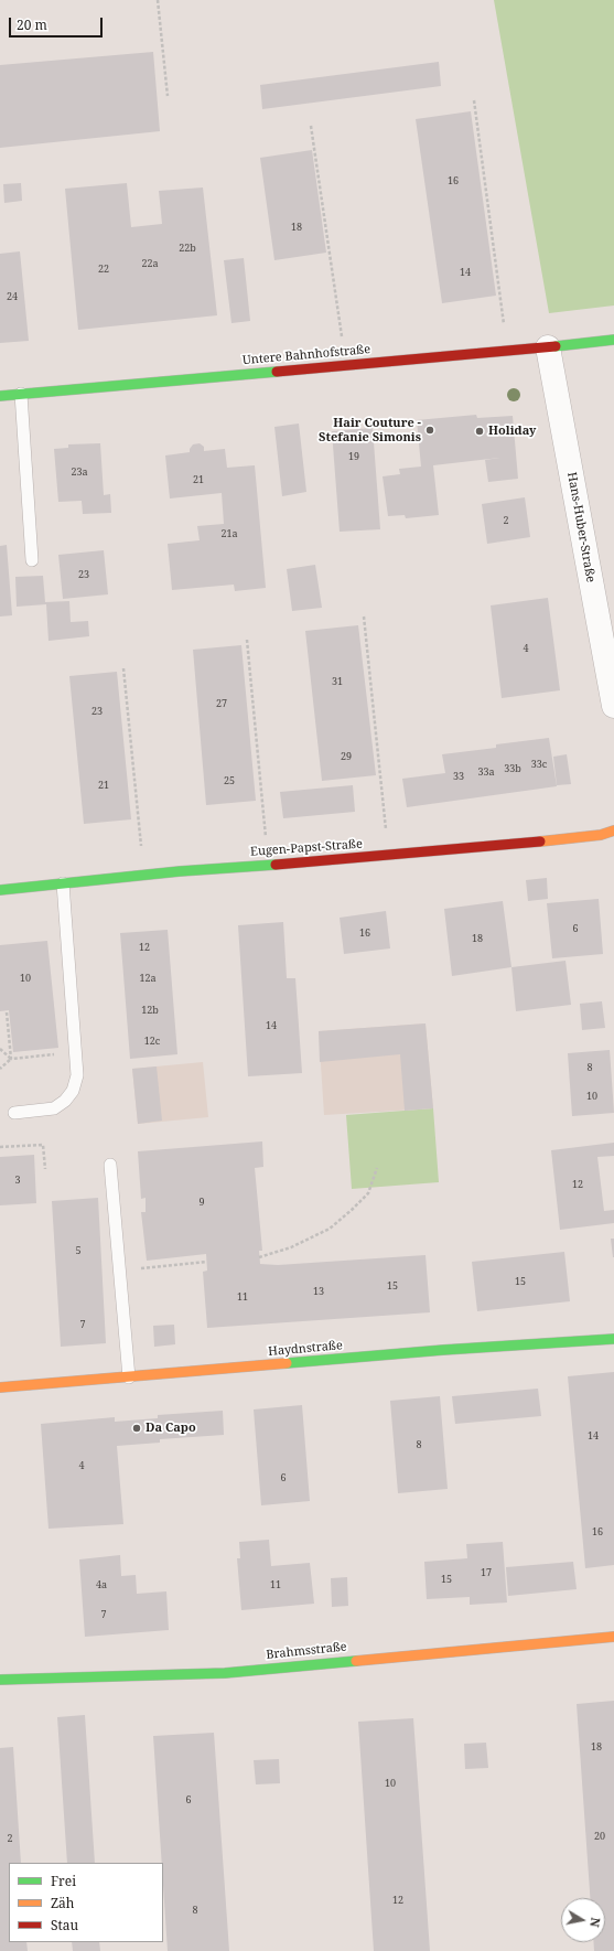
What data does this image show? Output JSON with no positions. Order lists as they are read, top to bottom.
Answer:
{
  "streets": {
    "street": [
      "Untere Bahnhofstraße",
      "Hans-Huber-Straße",
      "Eugen-Papst-Straße",
      "Haydnstraße",
      "Brahmsstraße"
    ]
  },
  "crossings": [
    ["Untere Bahnhofstraße", "Hans-Huber-Straße"]
  ],
  "places": ["Hair Couture - Stefanie Simonis", "Holiday", "Da Capo"],
  "house_numbers": [
    "16",
    "18",
    "22b",
    "22a",
    "22",
    "14",
    "24",
    "19",
    "23a",
    "21",
    "2",
    "21a",
    "23",
    "4",
    "31",
    "27",
    "23",
    "29",
    "33c",
    "33b",
    "33a",
    "33",
    "25",
    "21",
    "6",
    "16",
    "18",
    "12",
    "10",
    "12a",
    "12b",
    "14",
    "12c",
    "8",
    "10",
    "3",
    "12",
    "9",
    "5",
    "15",
    "15",
    "13",
    "11",
    "7",
    "14",
    "8",
    "4",
    "6",
    "16",
    "17",
    "15",
    "4a",
    "11",
    "7",
    "18",
    "10",
    "6",
    "20",
    "2",
    "12",
    "8"
  ],
  "legend": ["Frei", "Zäh", "Stau"],
  "scale_bar": "20 m",
  "north": "right"
}
